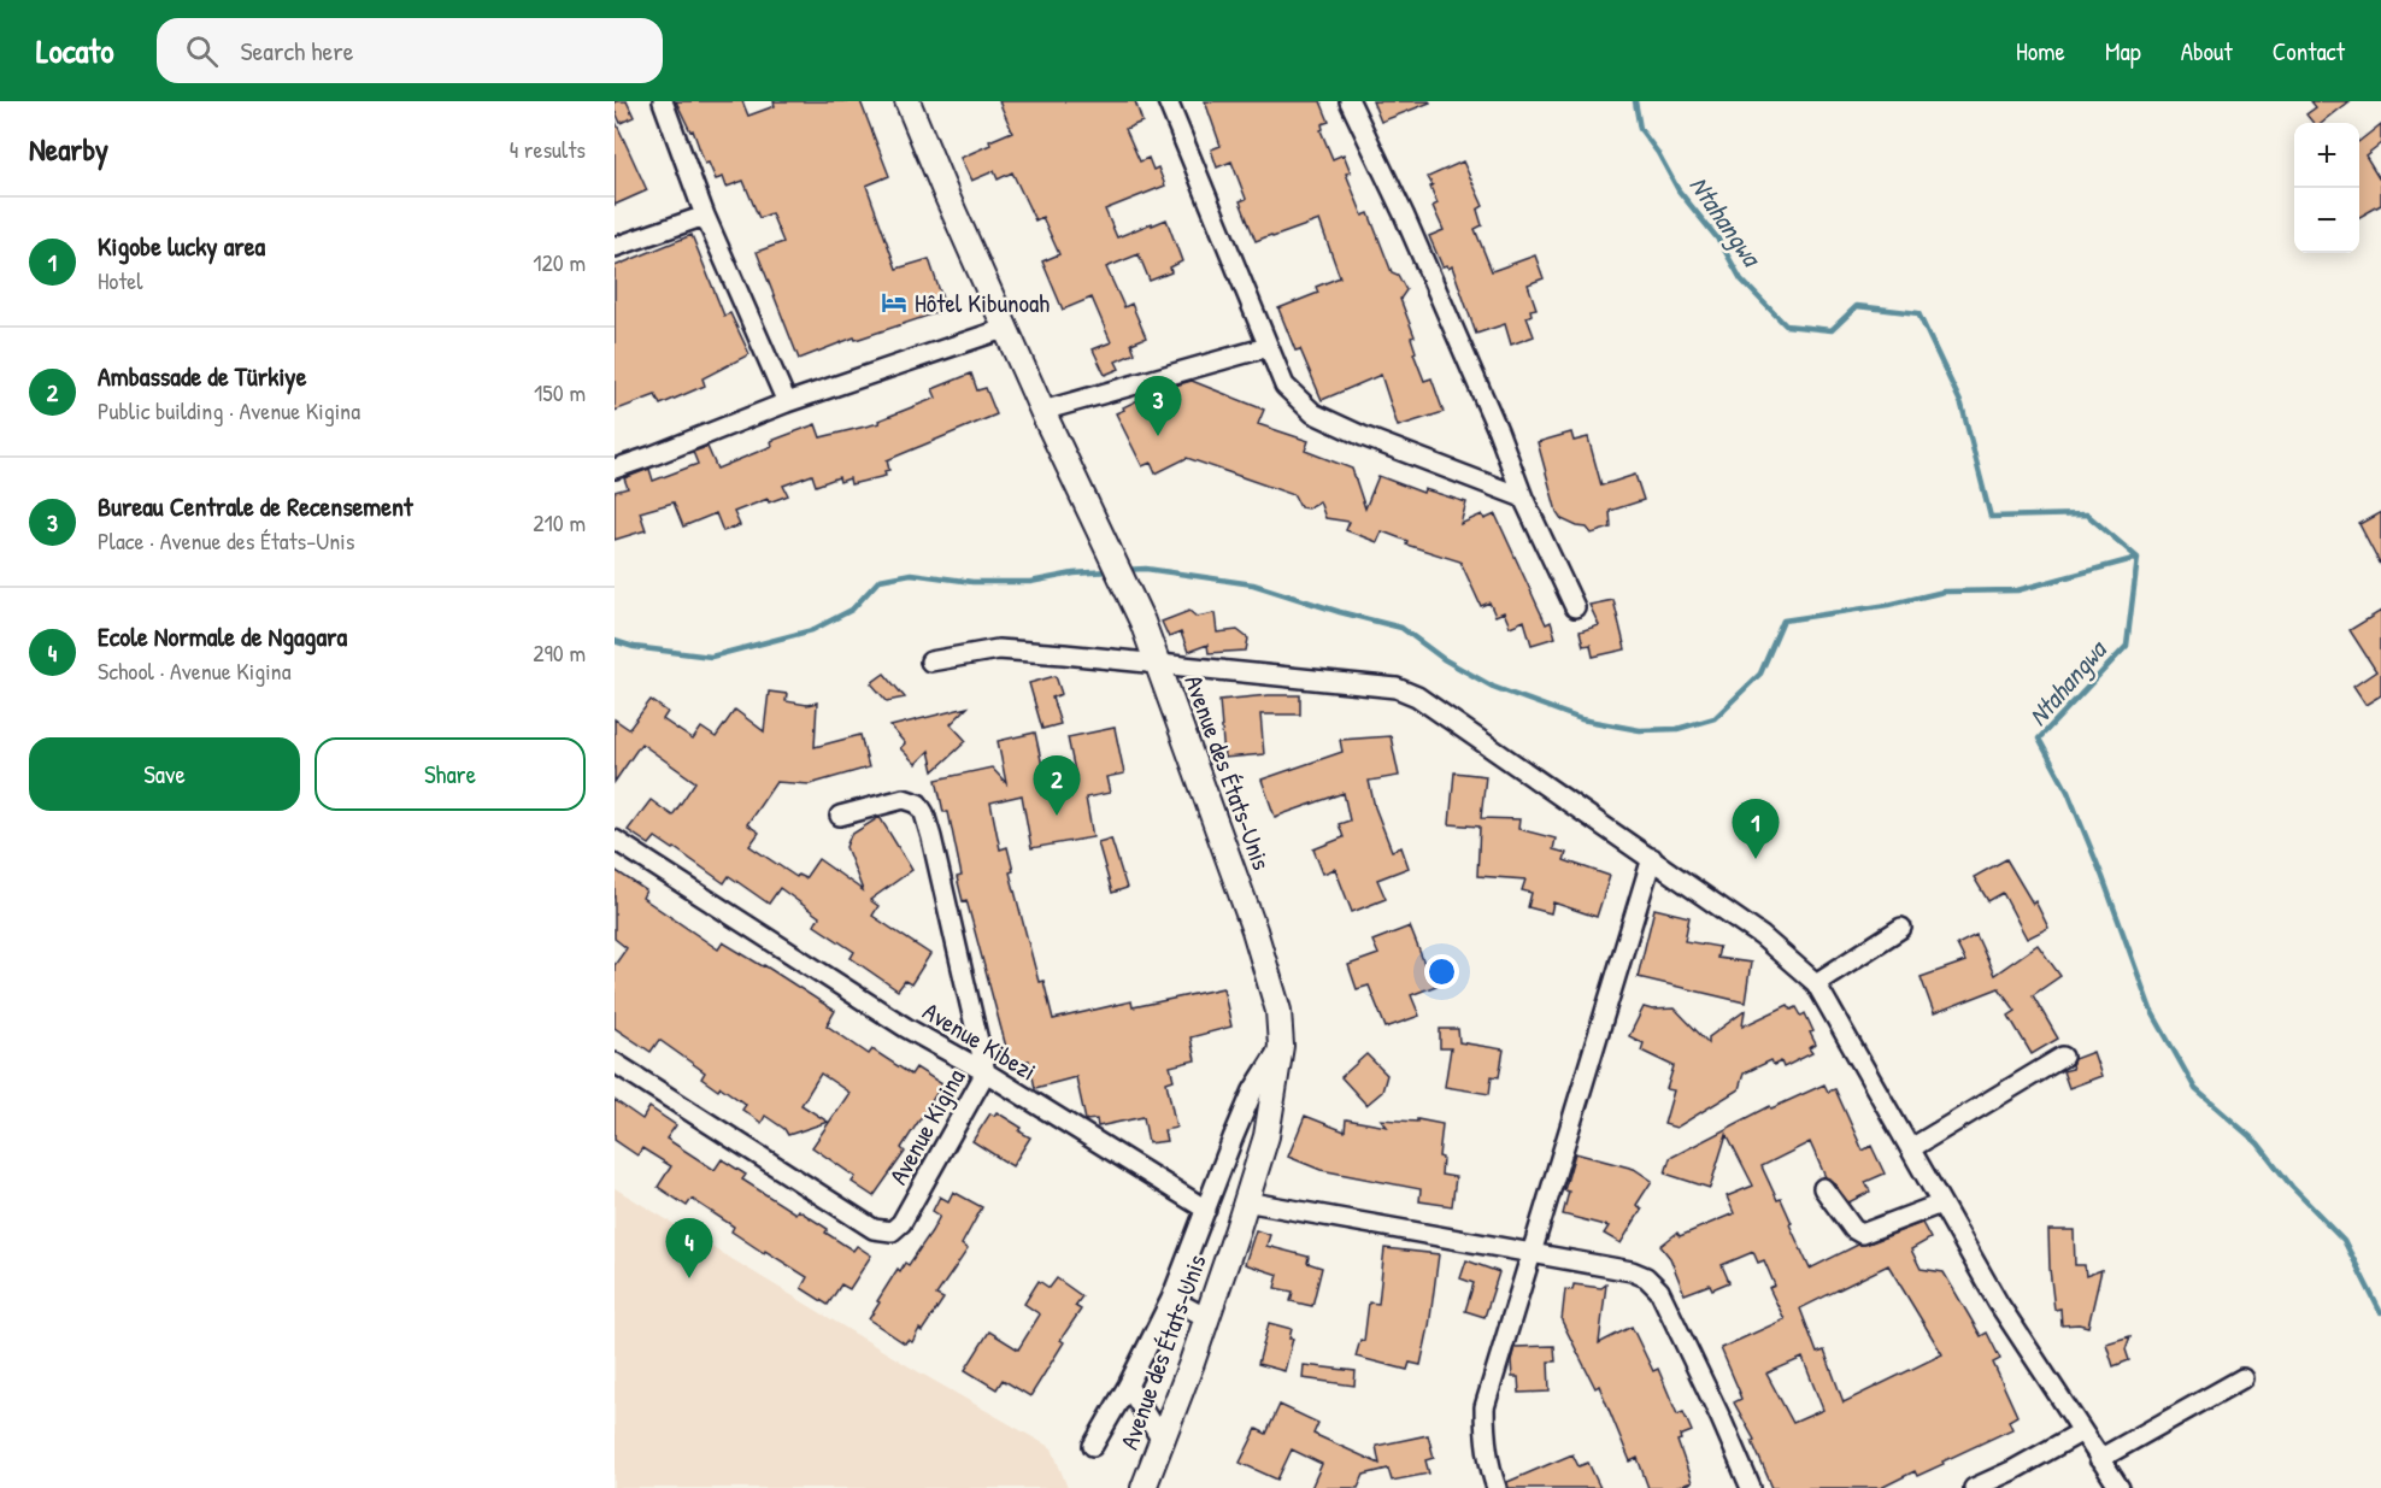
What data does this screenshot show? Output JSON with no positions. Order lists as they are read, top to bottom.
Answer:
{
  "streets": {
    "street": ["Avenue des États-Unis", "Avenue Kibezi", "Avenue Kigina"]
  },
  "crossings": [
    ["Avenue Kibezi", "Avenue Kigina"]
  ],
  "water": ["Ntahangwa"],
  "places": {
    "hotel": ["Hôtel Kibunoah"]
  },
  "page": {
    "header": "Locato",
    "search": "Search here",
    "nav": [
      "Home",
      "Map",
      "About",
      "Contact"
    ],
    "heading": ["Nearby", "4 results"],
    "map_buttons": ["+", "−"],
    "list": [
      {
        "mark": "1",
        "name": "Kigobe lucky area",
        "note": "Hotel",
        "value": "120 m"
      },
      {
        "mark": "2",
        "name": "Ambassade de Türkiye",
        "note": "Public building · Avenue Kigina",
        "value": "150 m"
      },
      {
        "mark": "3",
        "name": "Bureau Centrale de Recensement",
        "note": "Place · Avenue des États-Unis",
        "value": "210 m"
      },
      {
        "mark": "4",
        "name": "Ecole Normale de Ngagara",
        "note": "School · Avenue Kigina",
        "value": "290 m"
      }
    ],
    "pins": [
      "3",
      "2",
      "1",
      "4"
    ],
    "buttons": ["Save", "Share"]
  }
}
